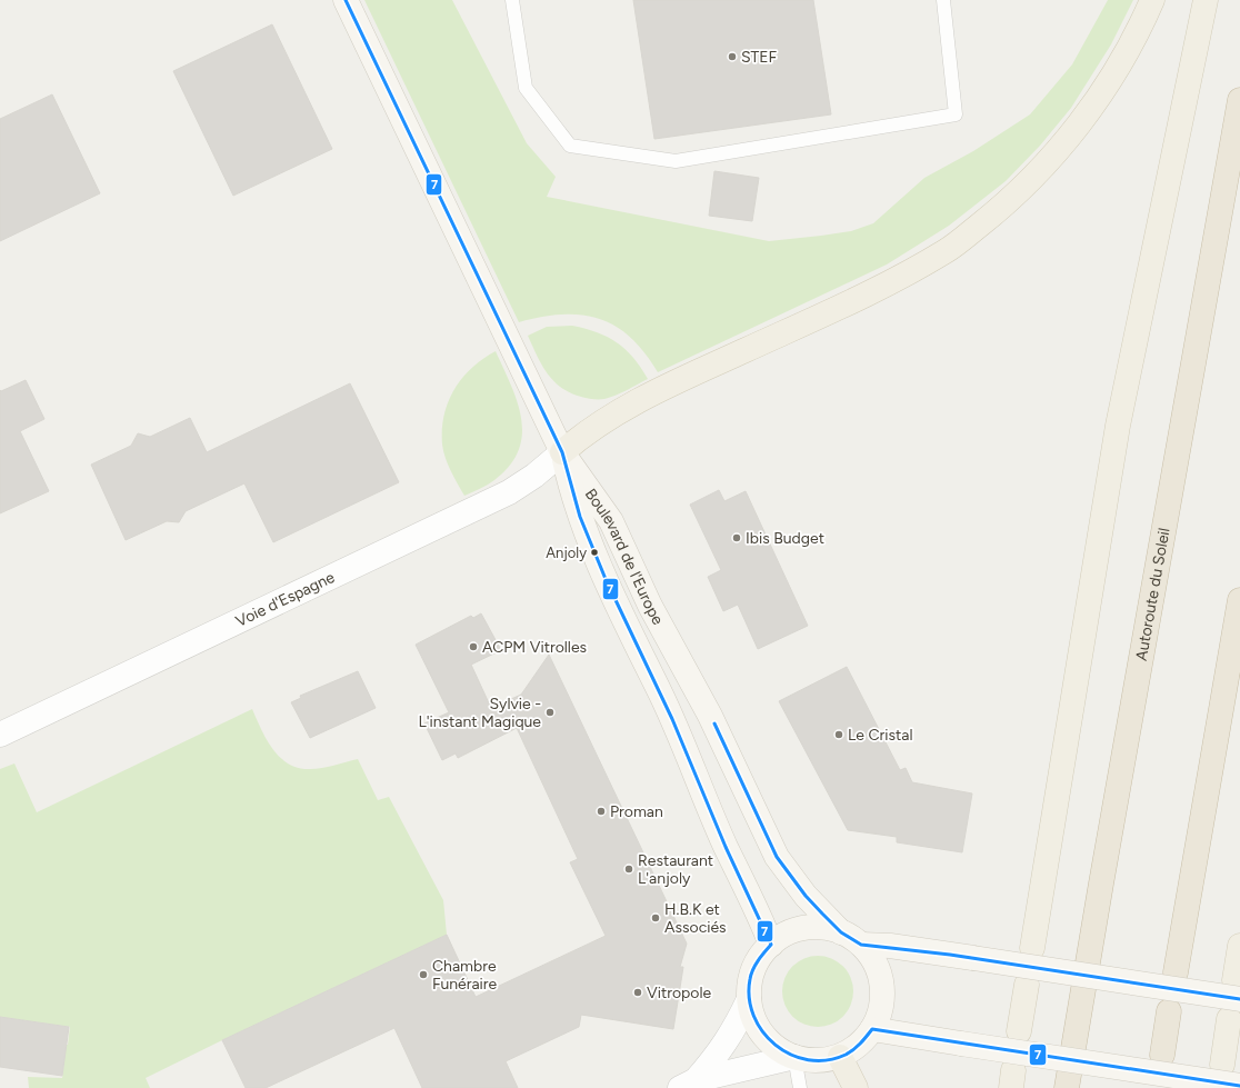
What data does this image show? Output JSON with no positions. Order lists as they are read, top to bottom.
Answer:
{
  "streets": {
    "highway": ["Autoroute du Soleil"],
    "street": ["Boulevard de l'Europe", "Voie d'Espagne"]
  },
  "crossings": [
    ["Boulevard de l'Europe", "Voie d'Espagne"]
  ],
  "places": [
    "STEF",
    "Ibis Budget",
    "Anjoly",
    "ACPM Vitrolles",
    "Sylvie - L'instant Magique",
    "Le Cristal",
    "Proman",
    "Restaurant L'anjoly",
    "H.B.K et Associés",
    "Chambre Funéraire",
    "Vitropole"
  ],
  "lines": ["transit line 7"]
}
